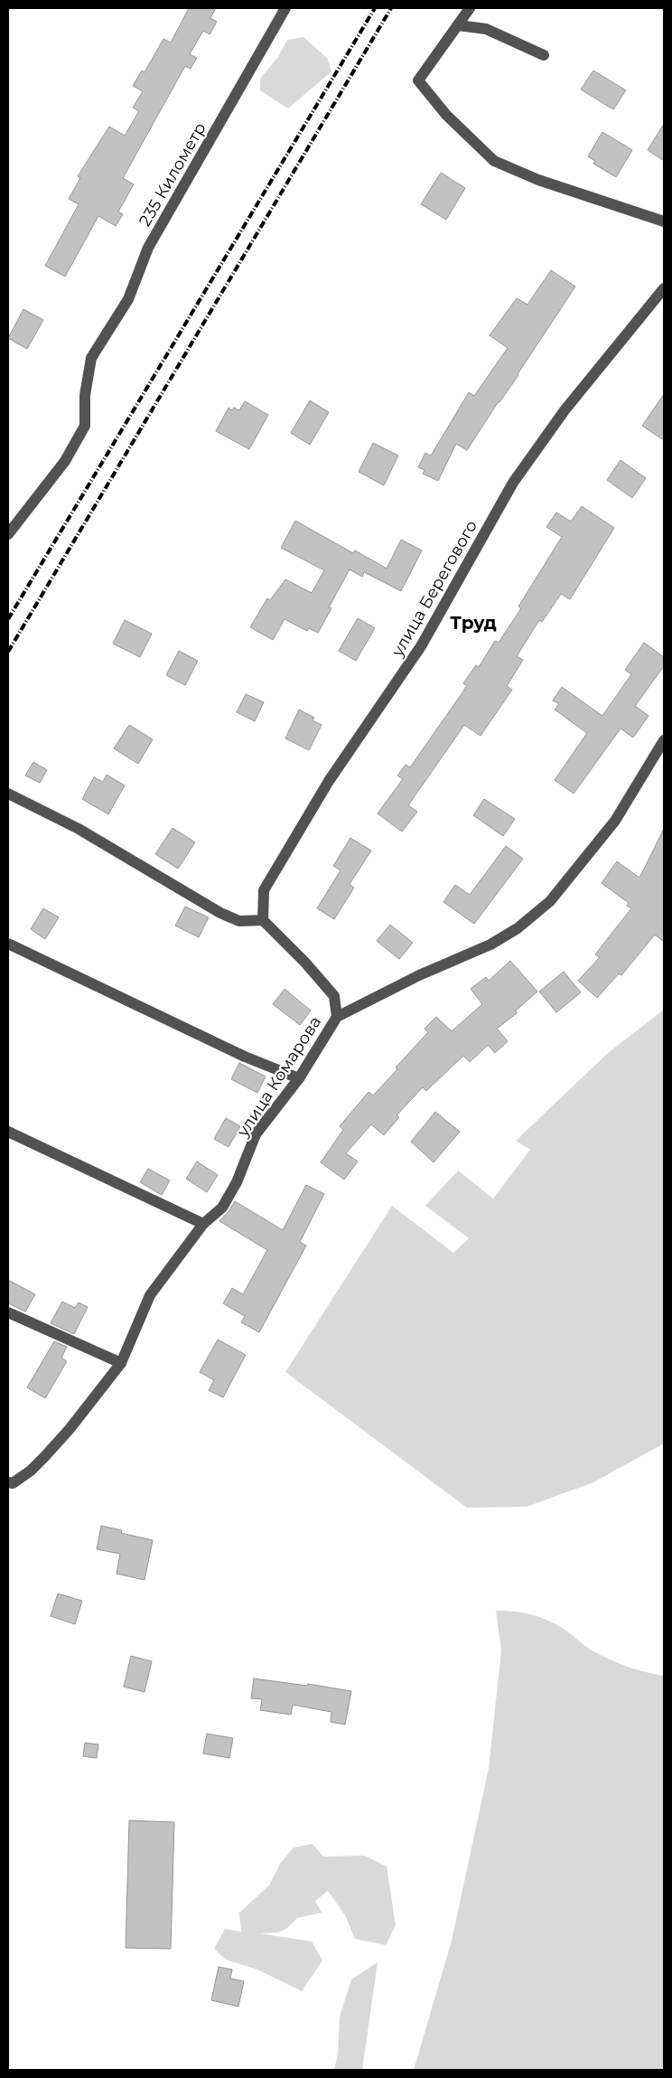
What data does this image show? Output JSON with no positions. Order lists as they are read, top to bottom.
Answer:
{
  "streets": {
    "street": ["235 Километр", "улица Берегового", "улица Комарова"]
  },
  "districts": ["Труд"]
}
